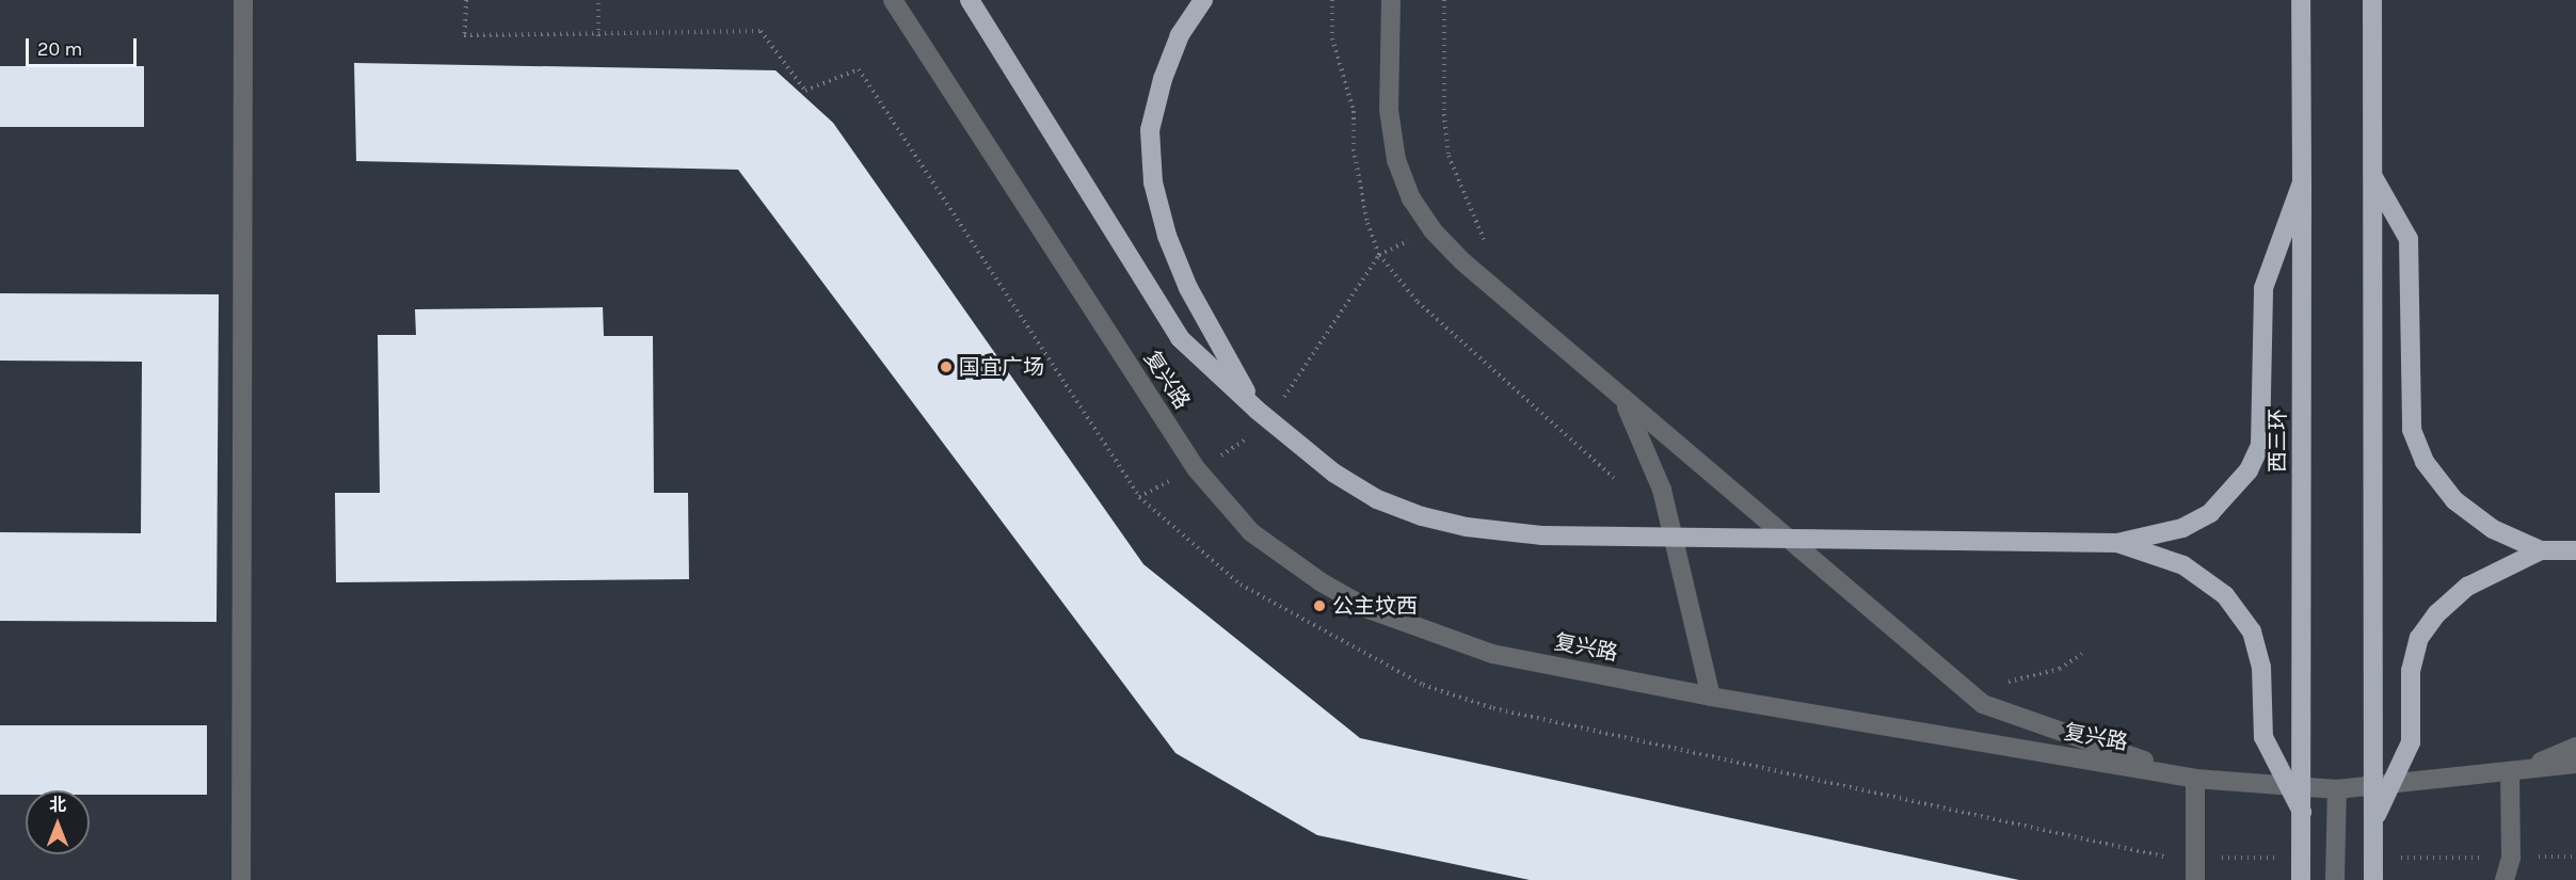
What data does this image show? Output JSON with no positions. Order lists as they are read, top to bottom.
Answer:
{
  "streets": {
    "highway": ["西三环"],
    "street": ["复兴路"]
  },
  "places": ["国宜广场", "公主坟西"],
  "scale_bar": "20 m",
  "north": "top"
}
